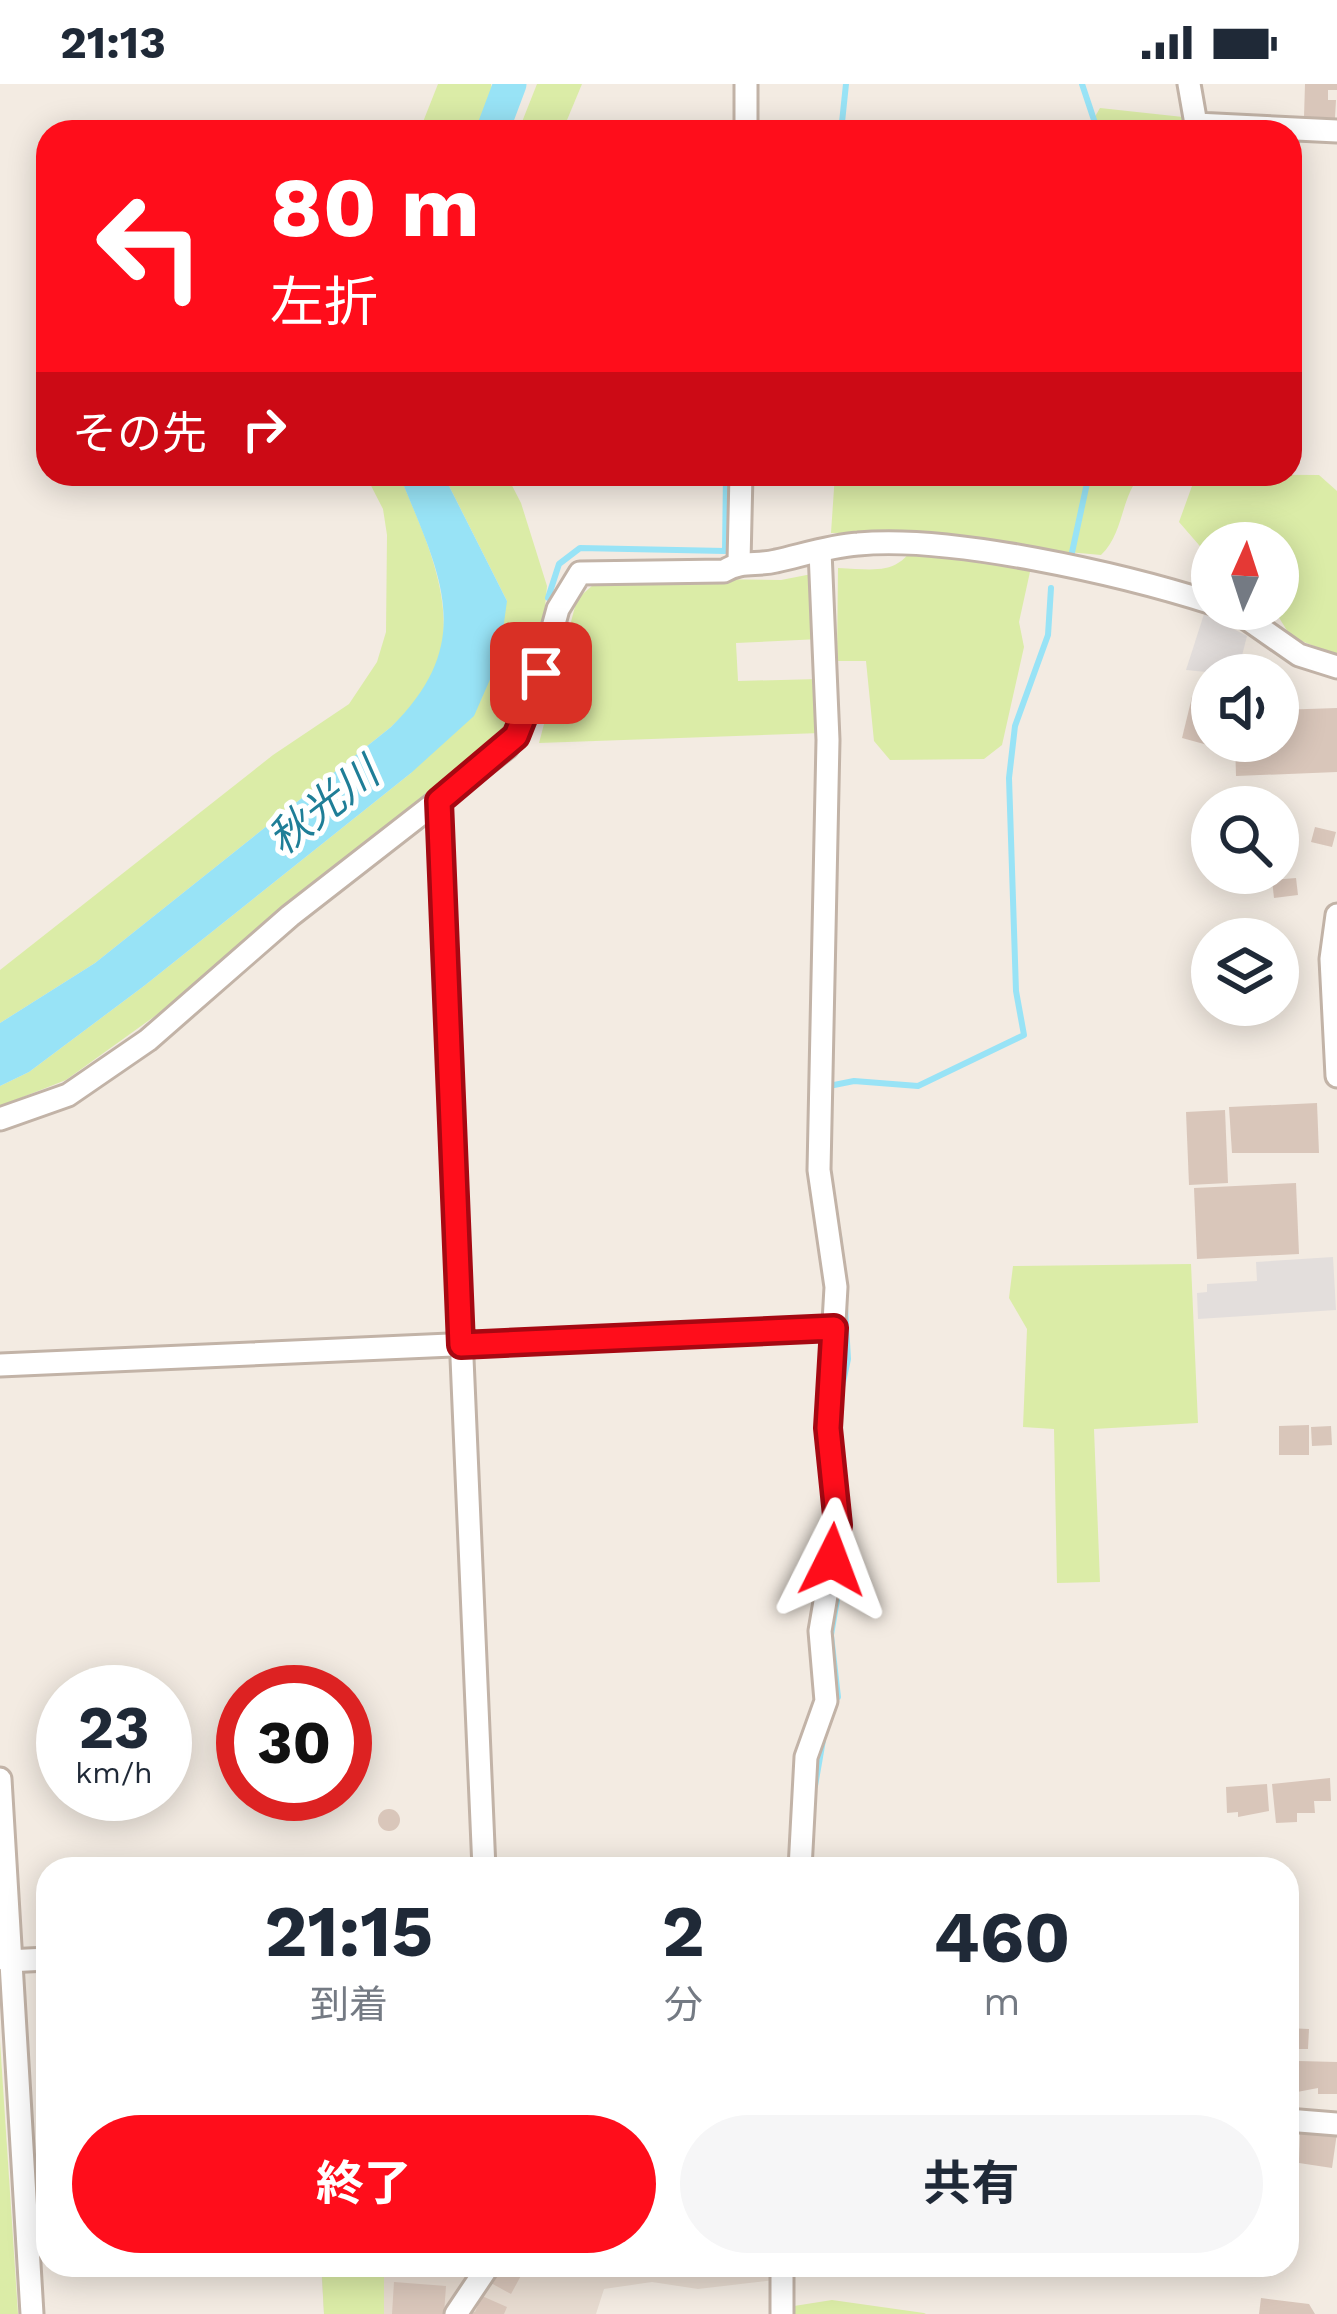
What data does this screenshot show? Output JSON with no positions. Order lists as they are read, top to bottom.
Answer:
{
  "water": ["秋光川"],
  "north": "top",
  "page": {
    "status": "21:13",
    "turn": ["80 m", "左折"],
    "then": "その先",
    "speed": "23 km/h",
    "limit": "30",
    "eta": [
      "21:15",
      "到着",
      "2",
      "分",
      "460",
      "m"
    ],
    "buttons": ["終了", "共有"]
  }
}
